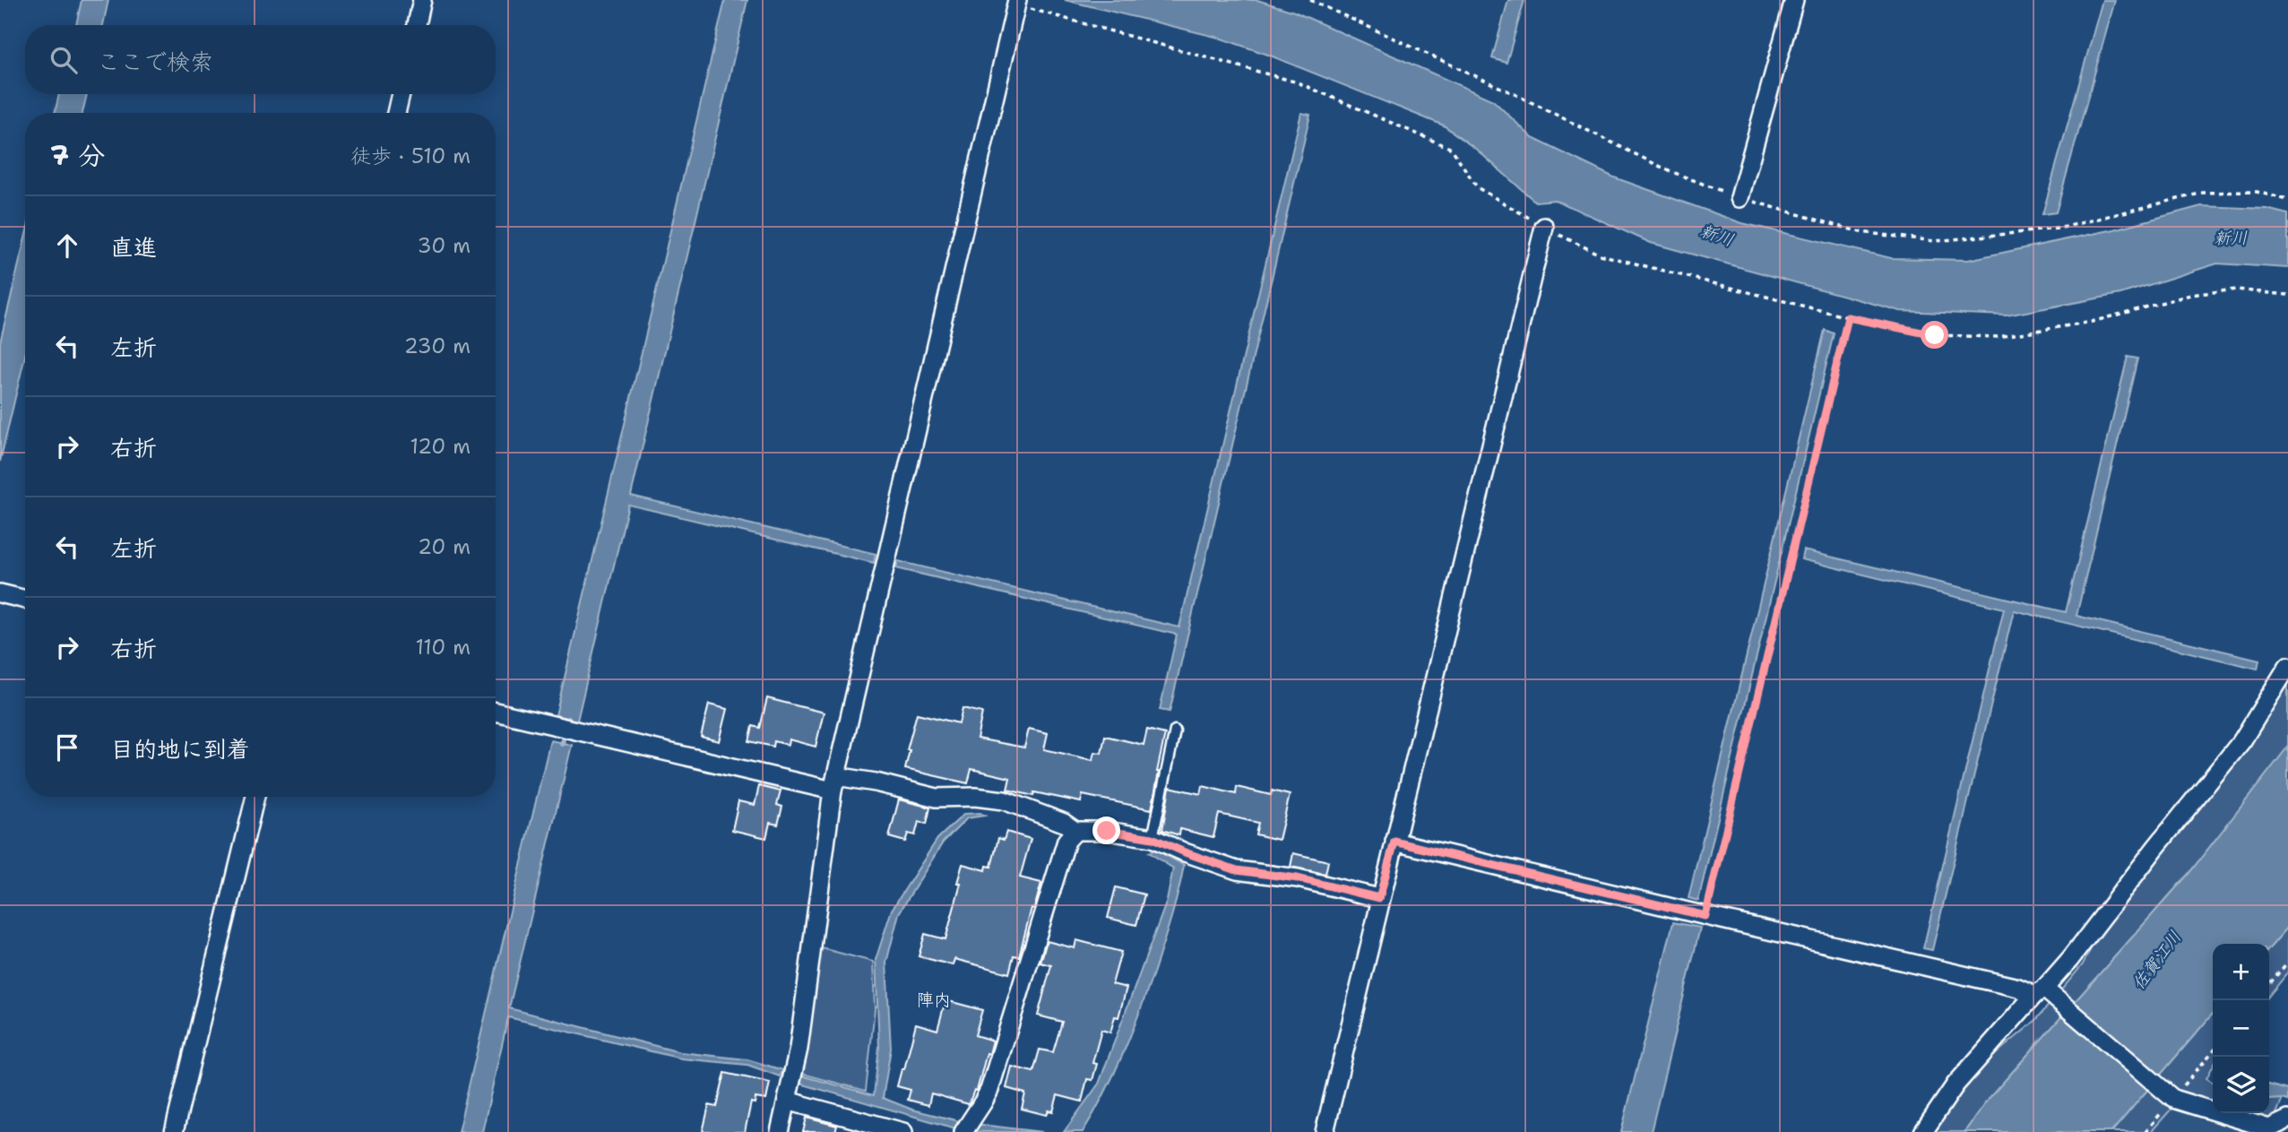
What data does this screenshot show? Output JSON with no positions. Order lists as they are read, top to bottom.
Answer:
{
  "districts": ["陣内"],
  "water": ["新川", "佐賀江川"],
  "page": {
    "search": "ここで検索",
    "heading": ["7 分", "徒歩 · 510 m"],
    "list": [
      ["直進", "30 m"],
      ["左折", "230 m"],
      ["右折", "120 m"],
      ["左折", "20 m"],
      ["右折", "110 m"],
      "目的地に到着"
    ],
    "map_buttons": ["+", "−"]
  }
}
